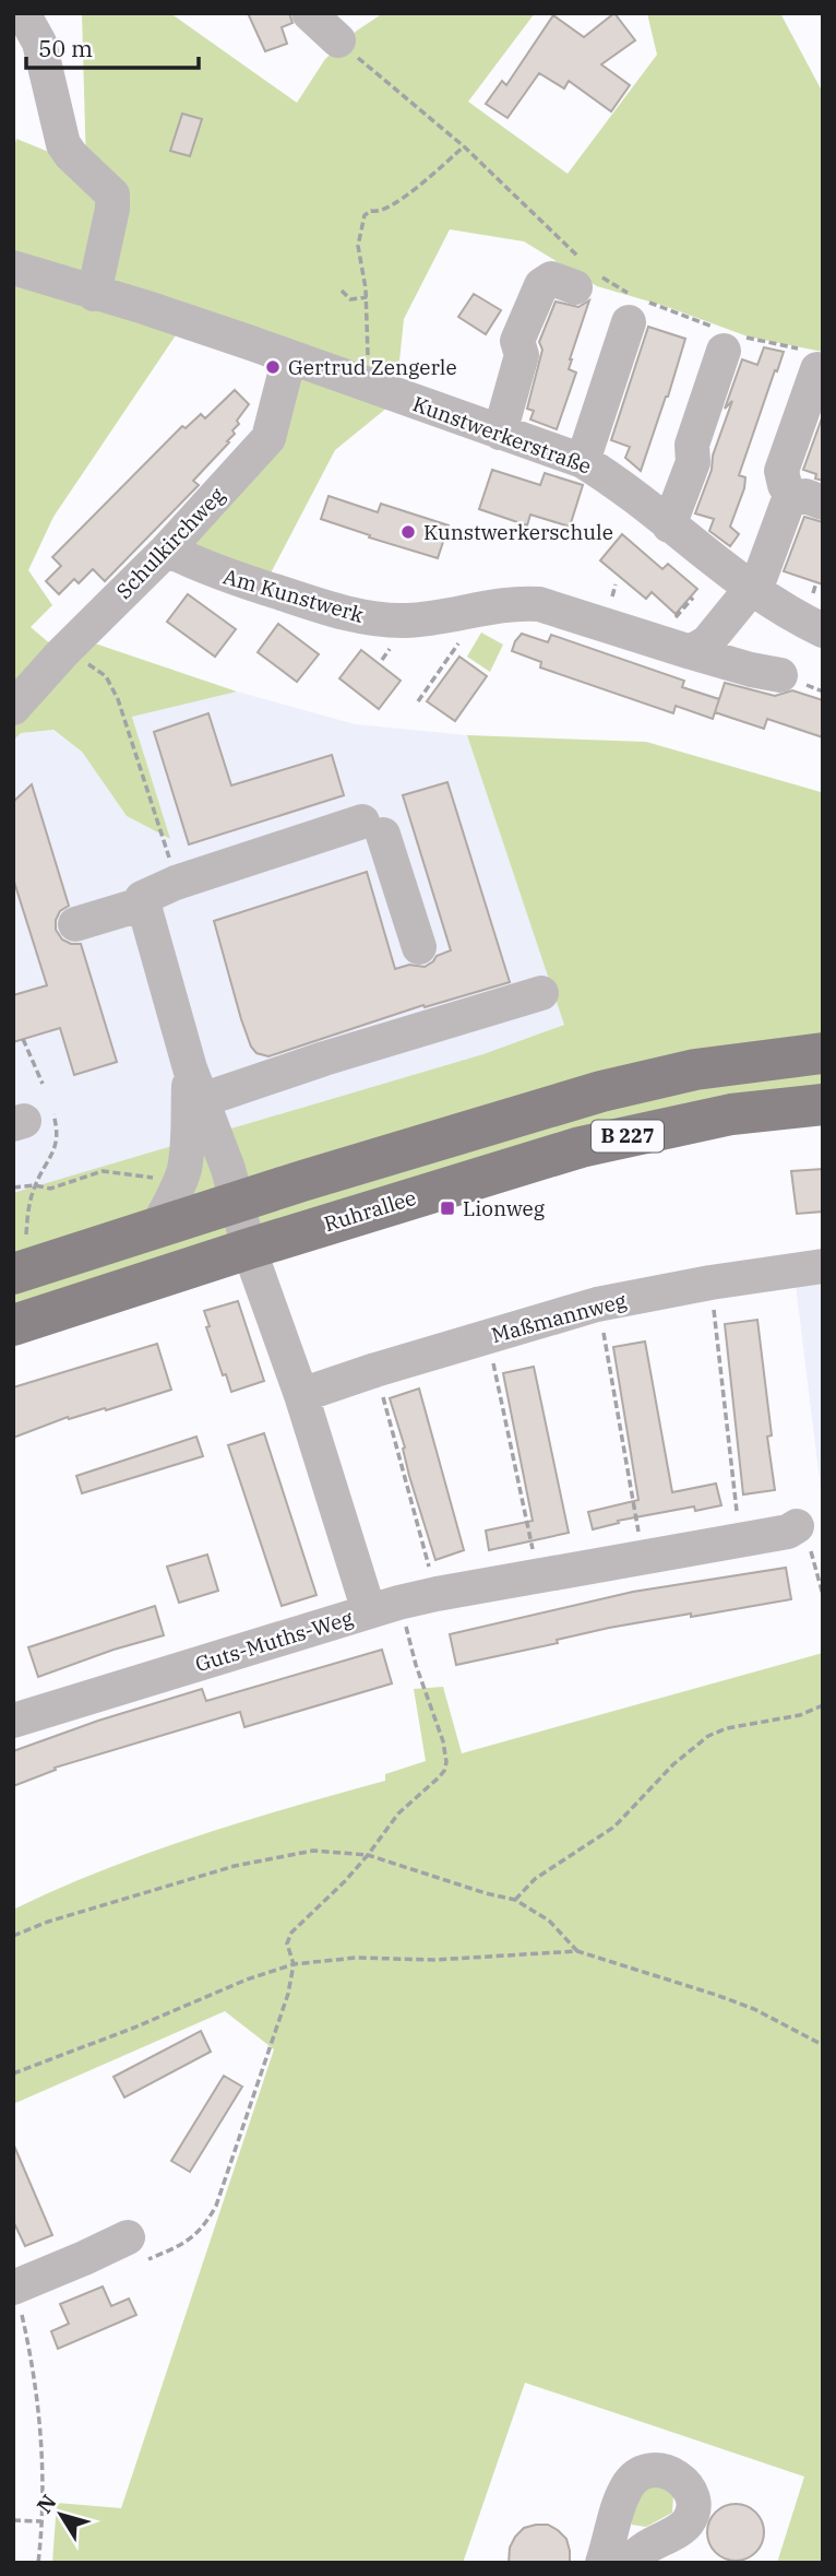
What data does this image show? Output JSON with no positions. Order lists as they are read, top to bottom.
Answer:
{
  "streets": {
    "main road": ["B 227", "Ruhrallee"],
    "street": [
      "Kunstwerkerstraße",
      "Schulkirchweg",
      "Am Kunstwerk",
      "Maßmannweg",
      "Guts-Muths-Weg"
    ]
  },
  "crossings": [
    ["Kunstwerkerstraße", "Schulkirchweg"],
    ["Schulkirchweg", "Am Kunstwerk"]
  ],
  "places": {
    "other": ["Gertrud Zengerle", "Kunstwerkerschule"],
    "transit": ["Lionweg"]
  },
  "scale_bar": "50 m",
  "north": "top left"
}
